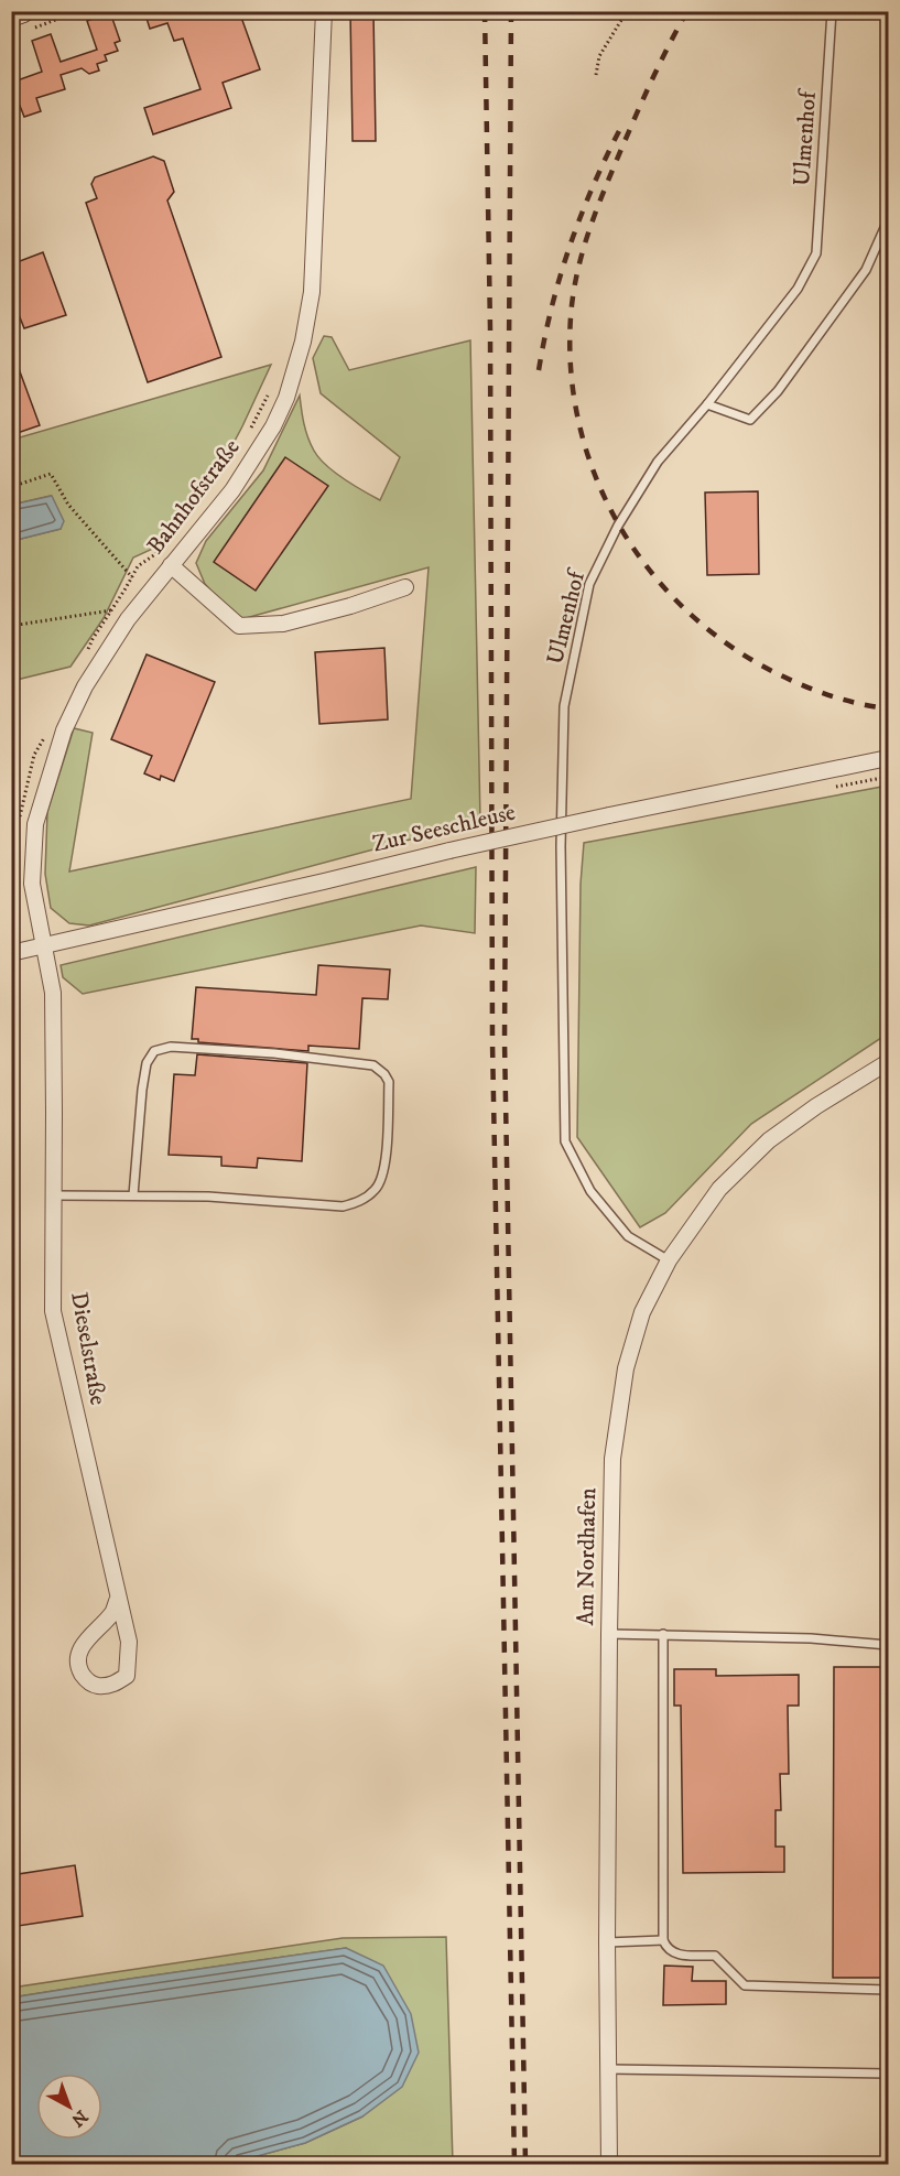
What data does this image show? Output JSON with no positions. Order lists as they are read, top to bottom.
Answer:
{
  "streets": {
    "street": [
      "Bahnhofstraße",
      "Zur Seeschleuse",
      "Dieselstraße",
      "Am Nordhafen"
    ],
    "lane": ["Ulmenhof"]
  },
  "crossings": [
    ["Ulmenhof", "Am Nordhafen"],
    ["Bahnhofstraße", "Zur Seeschleuse"],
    ["Bahnhofstraße", "Dieselstraße"],
    ["Zur Seeschleuse", "Dieselstraße"]
  ],
  "north": "bottom right"
}
